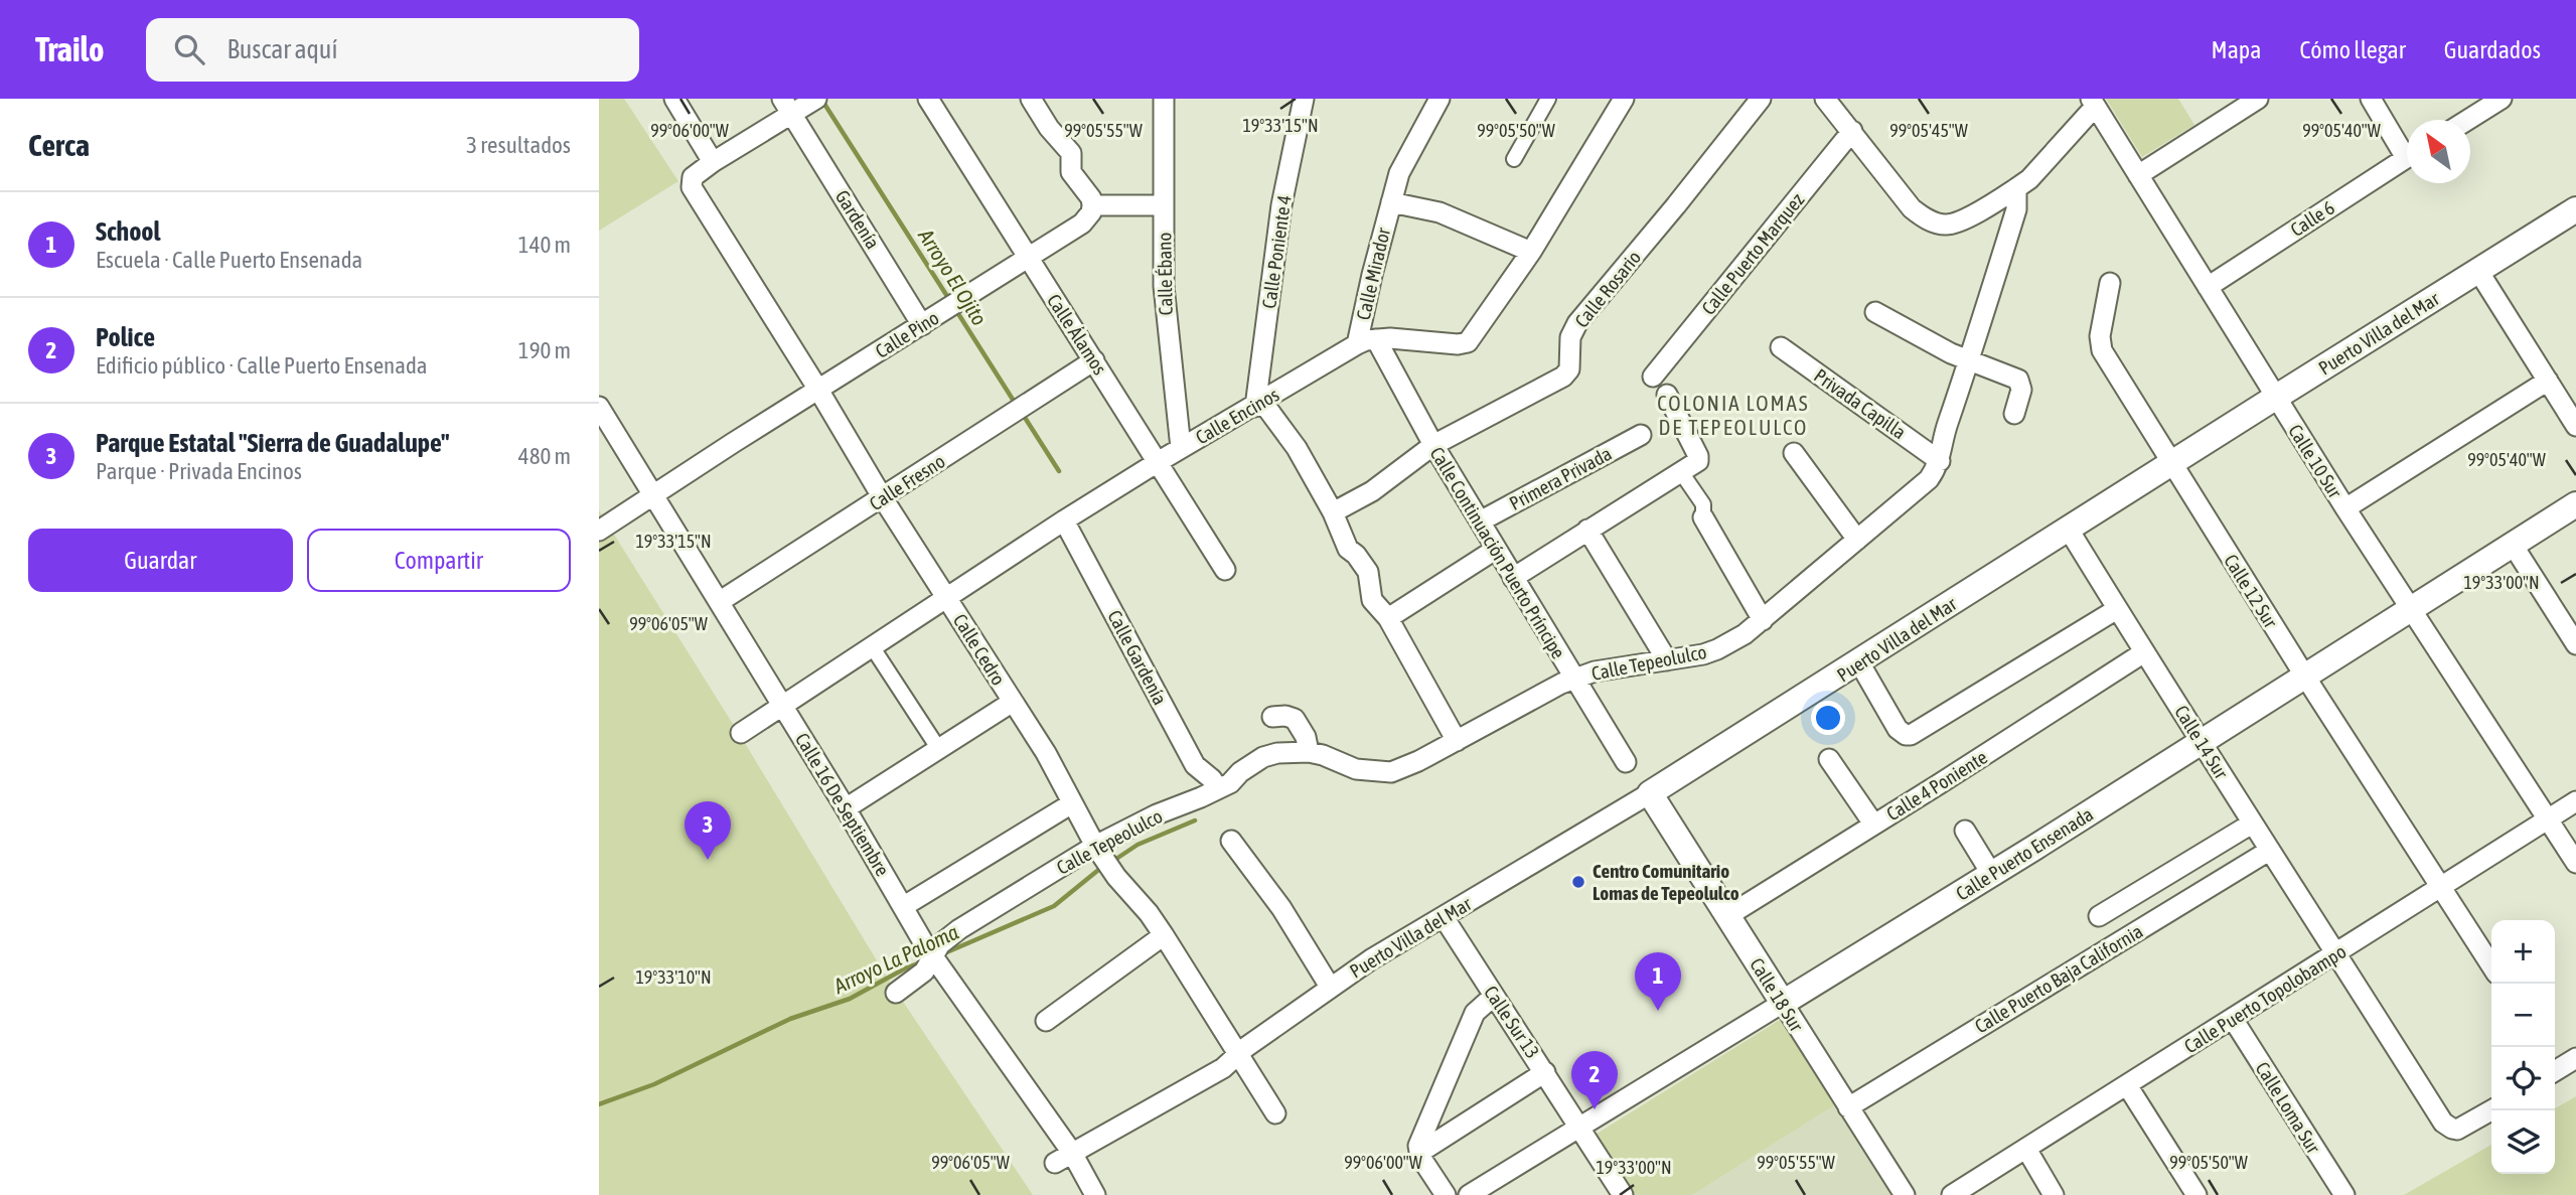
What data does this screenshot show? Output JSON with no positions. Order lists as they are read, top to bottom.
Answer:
{
  "streets": {
    "street": [
      "Calle 6",
      "Gardenía",
      "Calle Poniente 4",
      "Calle Puerto Marquez",
      "Calle Ébano",
      "Calle Mirador",
      "Calle Rosario",
      "Puerto Villa del Mar",
      "Calle Pino",
      "Calle Álamos",
      "Privada Capilla",
      "Calle Encinos",
      "Calle 10 Sur",
      "Primera Privada",
      "Calle Fresno",
      "Calle Continuación Puerto Príncipe",
      "Calle 12 Sur",
      "Calle Cedro",
      "Calle Gardenía",
      "Calle Tepeolulco",
      "Calle 14 Sur",
      "Calle 4 Poniente",
      "Calle 16 De Septiembre",
      "Calle Puerto Ensenada",
      "Calle Puerto Baja California",
      "Calle 18 Sur",
      "Calle Puerto Topolobampo",
      "Calle Sur 13",
      "Calle Loma Sur"
    ]
  },
  "crossings": [
    ["Calle 6", "Calle 10 Sur"],
    ["Gardenía", "Calle Pino"],
    ["Calle Poniente 4", "Calle Encinos"],
    ["Calle Ébano", "Calle Encinos"],
    ["Calle Mirador", "Calle Encinos"],
    ["Calle Rosario", "Calle Continuación Puerto Príncipe"],
    ["Puerto Villa del Mar", "Calle 10 Sur"],
    ["Puerto Villa del Mar", "Calle 12 Sur"],
    ["Puerto Villa del Mar", "Calle Cedro"],
    ["Puerto Villa del Mar", "Calle 14 Sur"],
    ["Puerto Villa del Mar", "Calle 16 De Septiembre"],
    ["Puerto Villa del Mar", "Calle 18 Sur"],
    ["Puerto Villa del Mar", "Calle Sur 13"],
    ["Calle Pino", "Calle Álamos"],
    ["Calle Pino", "Calle Cedro"],
    ["Calle Pino", "Calle 16 De Septiembre"],
    ["Calle Álamos", "Calle Encinos"],
    ["Calle Álamos", "Calle Fresno"],
    ["Privada Capilla", "Calle Tepeolulco"],
    ["Calle Encinos", "Calle Continuación Puerto Príncipe"],
    ["Calle Encinos", "Calle Cedro"],
    ["Calle Encinos", "Calle Gardenía"],
    ["Calle Encinos", "Calle 16 De Septiembre"],
    ["Calle 10 Sur", "Calle Puerto Ensenada"],
    ["Calle 10 Sur", "Calle Puerto Topolobampo"],
    ["Primera Privada", "Calle Continuación Puerto Príncipe"],
    ["Calle Fresno", "Calle Cedro"],
    ["Calle Fresno", "Calle 16 De Septiembre"],
    ["Calle Continuación Puerto Príncipe", "Calle Tepeolulco"],
    ["Calle 12 Sur", "Calle Puerto Ensenada"],
    ["Calle 12 Sur", "Calle Puerto Topolobampo"],
    ["Calle Cedro", "Calle Tepeolulco"],
    ["Calle Gardenía", "Calle Tepeolulco"],
    ["Calle Tepeolulco", "Calle 16 De Septiembre"],
    ["Calle 14 Sur", "Calle 4 Poniente"],
    ["Calle 14 Sur", "Calle Puerto Ensenada"],
    ["Calle 14 Sur", "Calle Puerto Baja California"],
    ["Calle 14 Sur", "Calle Puerto Topolobampo"],
    ["Calle 4 Poniente", "Calle 18 Sur"],
    ["Calle Puerto Ensenada", "Calle 18 Sur"],
    ["Calle Puerto Ensenada", "Calle Sur 13"],
    ["Calle Puerto Baja California", "Calle 18 Sur"],
    ["Calle Puerto Topolobampo", "Calle Loma Sur"]
  ],
  "districts": ["COLONIA LOMAS DE TEPEOLULCO"],
  "water": ["Arroyo El Ojito", "Arroyo La Paloma"],
  "places": ["Centro Comunitario Lomas de Tepeolulco"],
  "north": "top left",
  "page": {
    "header": "Trailo",
    "search": "Buscar aquí",
    "nav": ["Mapa", "Cómo llegar", "Guardados"],
    "heading": ["Cerca", "3 resultados"],
    "list": [
      {
        "mark": "1",
        "name": "School",
        "note": "Escuela · Calle Puerto Ensenada",
        "value": "140 m"
      },
      {
        "mark": "2",
        "name": "Police",
        "note": "Edificio público · Calle Puerto Ensenada",
        "value": "190 m"
      },
      {
        "mark": "3",
        "name": "Parque Estatal \"Sierra de Guadalupe\"",
        "note": "Parque · Privada Encinos",
        "value": "480 m"
      }
    ],
    "buttons": ["Guardar", "Compartir"],
    "pins": ["3", "1", "2"],
    "map_buttons": ["+", "−"]
  },
  "coordinates": [
    "19°33'15\"N",
    "99°06'00\"W",
    "99°05'55\"W",
    "99°05'50\"W",
    "99°05'45\"W",
    "99°05'40\"W",
    "19°33'00\"N",
    "99°06'05\"W",
    "19°33'10\"N"
  ]
}
